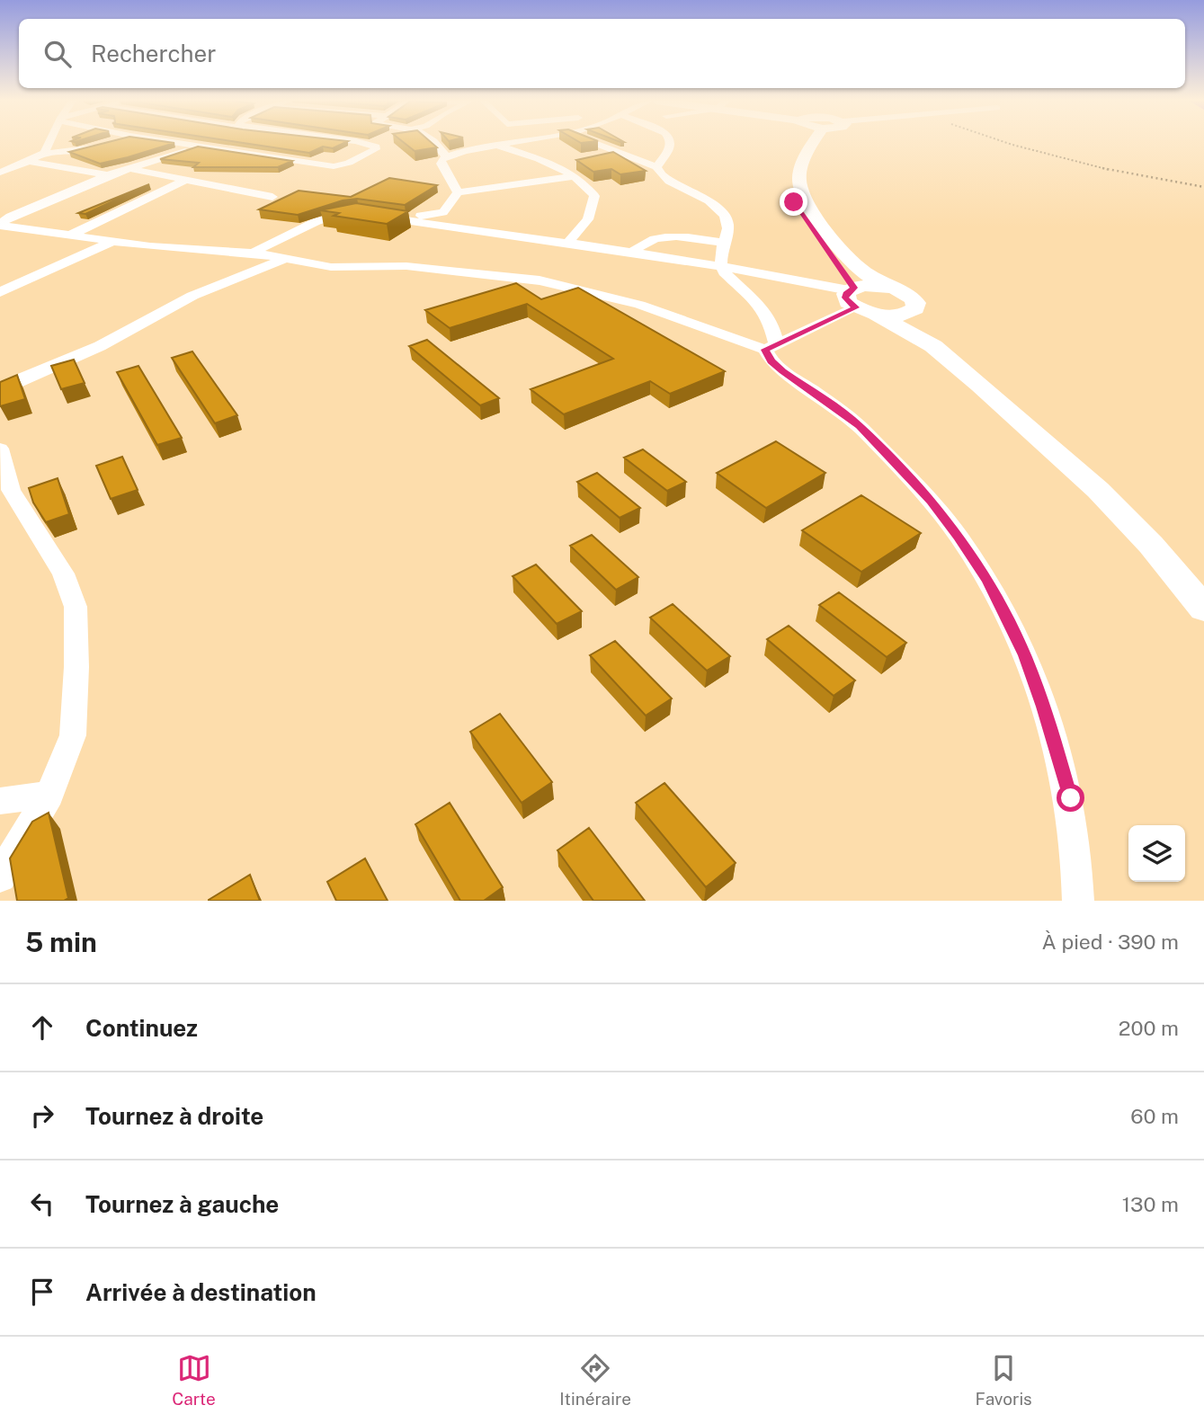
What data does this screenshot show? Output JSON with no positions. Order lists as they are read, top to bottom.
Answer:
{
  "page": {
    "search": "Rechercher",
    "heading": ["5 min", "À pied · 390 m"],
    "list": [
      ["Continuez", "200 m"],
      ["Tournez à droite", "60 m"],
      ["Tournez à gauche", "130 m"],
      "Arrivée à destination"
    ],
    "nav": ["Carte", "Itinéraire", "Favoris"]
  }
}
